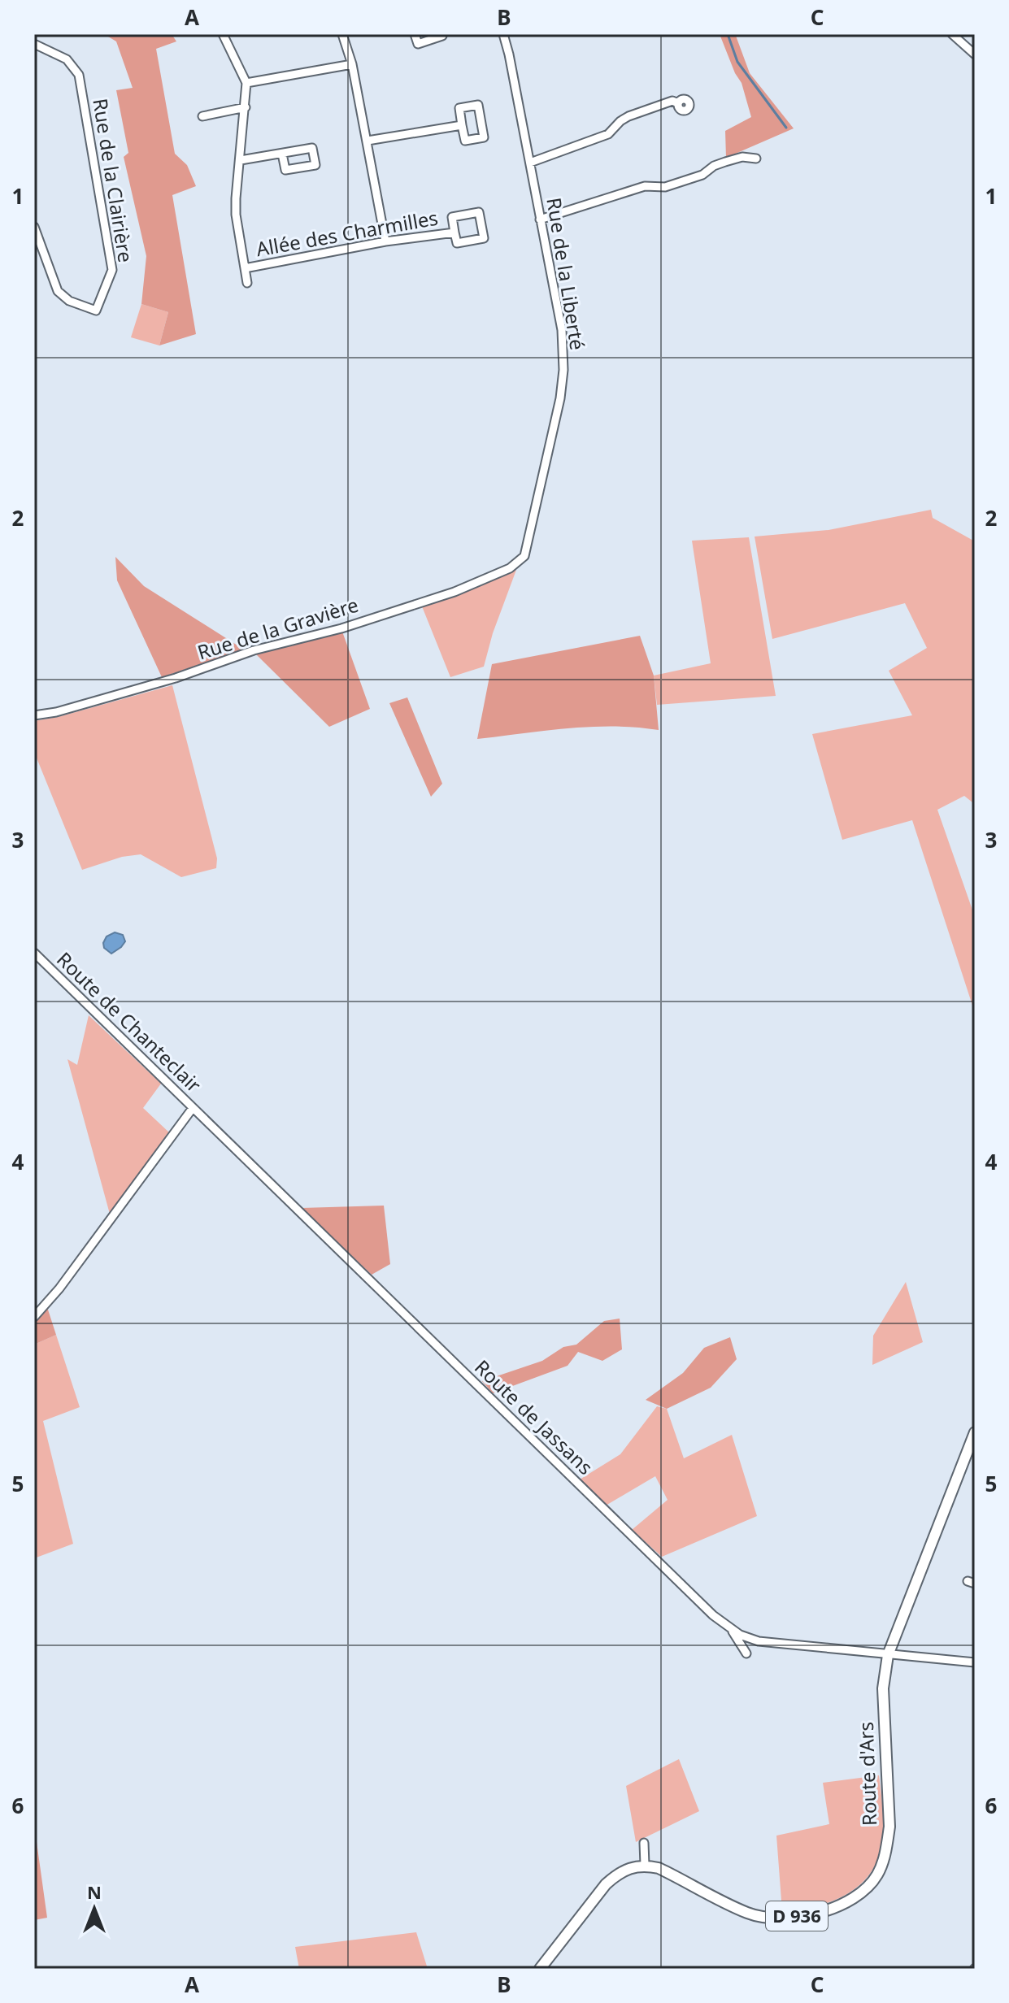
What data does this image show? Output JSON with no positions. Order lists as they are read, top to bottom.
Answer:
{
  "streets": {
    "main road": ["Route d'Ars", "D 936"],
    "street": [
      "Rue de la Clairière",
      "Allée des Charmilles",
      "Rue de la Liberté",
      "Rue de la Gravière",
      "Route de Chanteclair",
      "Route de Jassans"
    ]
  },
  "crossings": [
    ["Rue de la Liberté", "Rue de la Gravière"],
    ["Route de Chanteclair", "Route de Jassans"],
    ["Route de Jassans", "Route d'Ars"]
  ],
  "north": "top",
  "grid": {
    "columns": ["A", "B", "C"],
    "rows": [
      "1",
      "2",
      "3",
      "4",
      "5",
      "6"
    ]
  }
}
